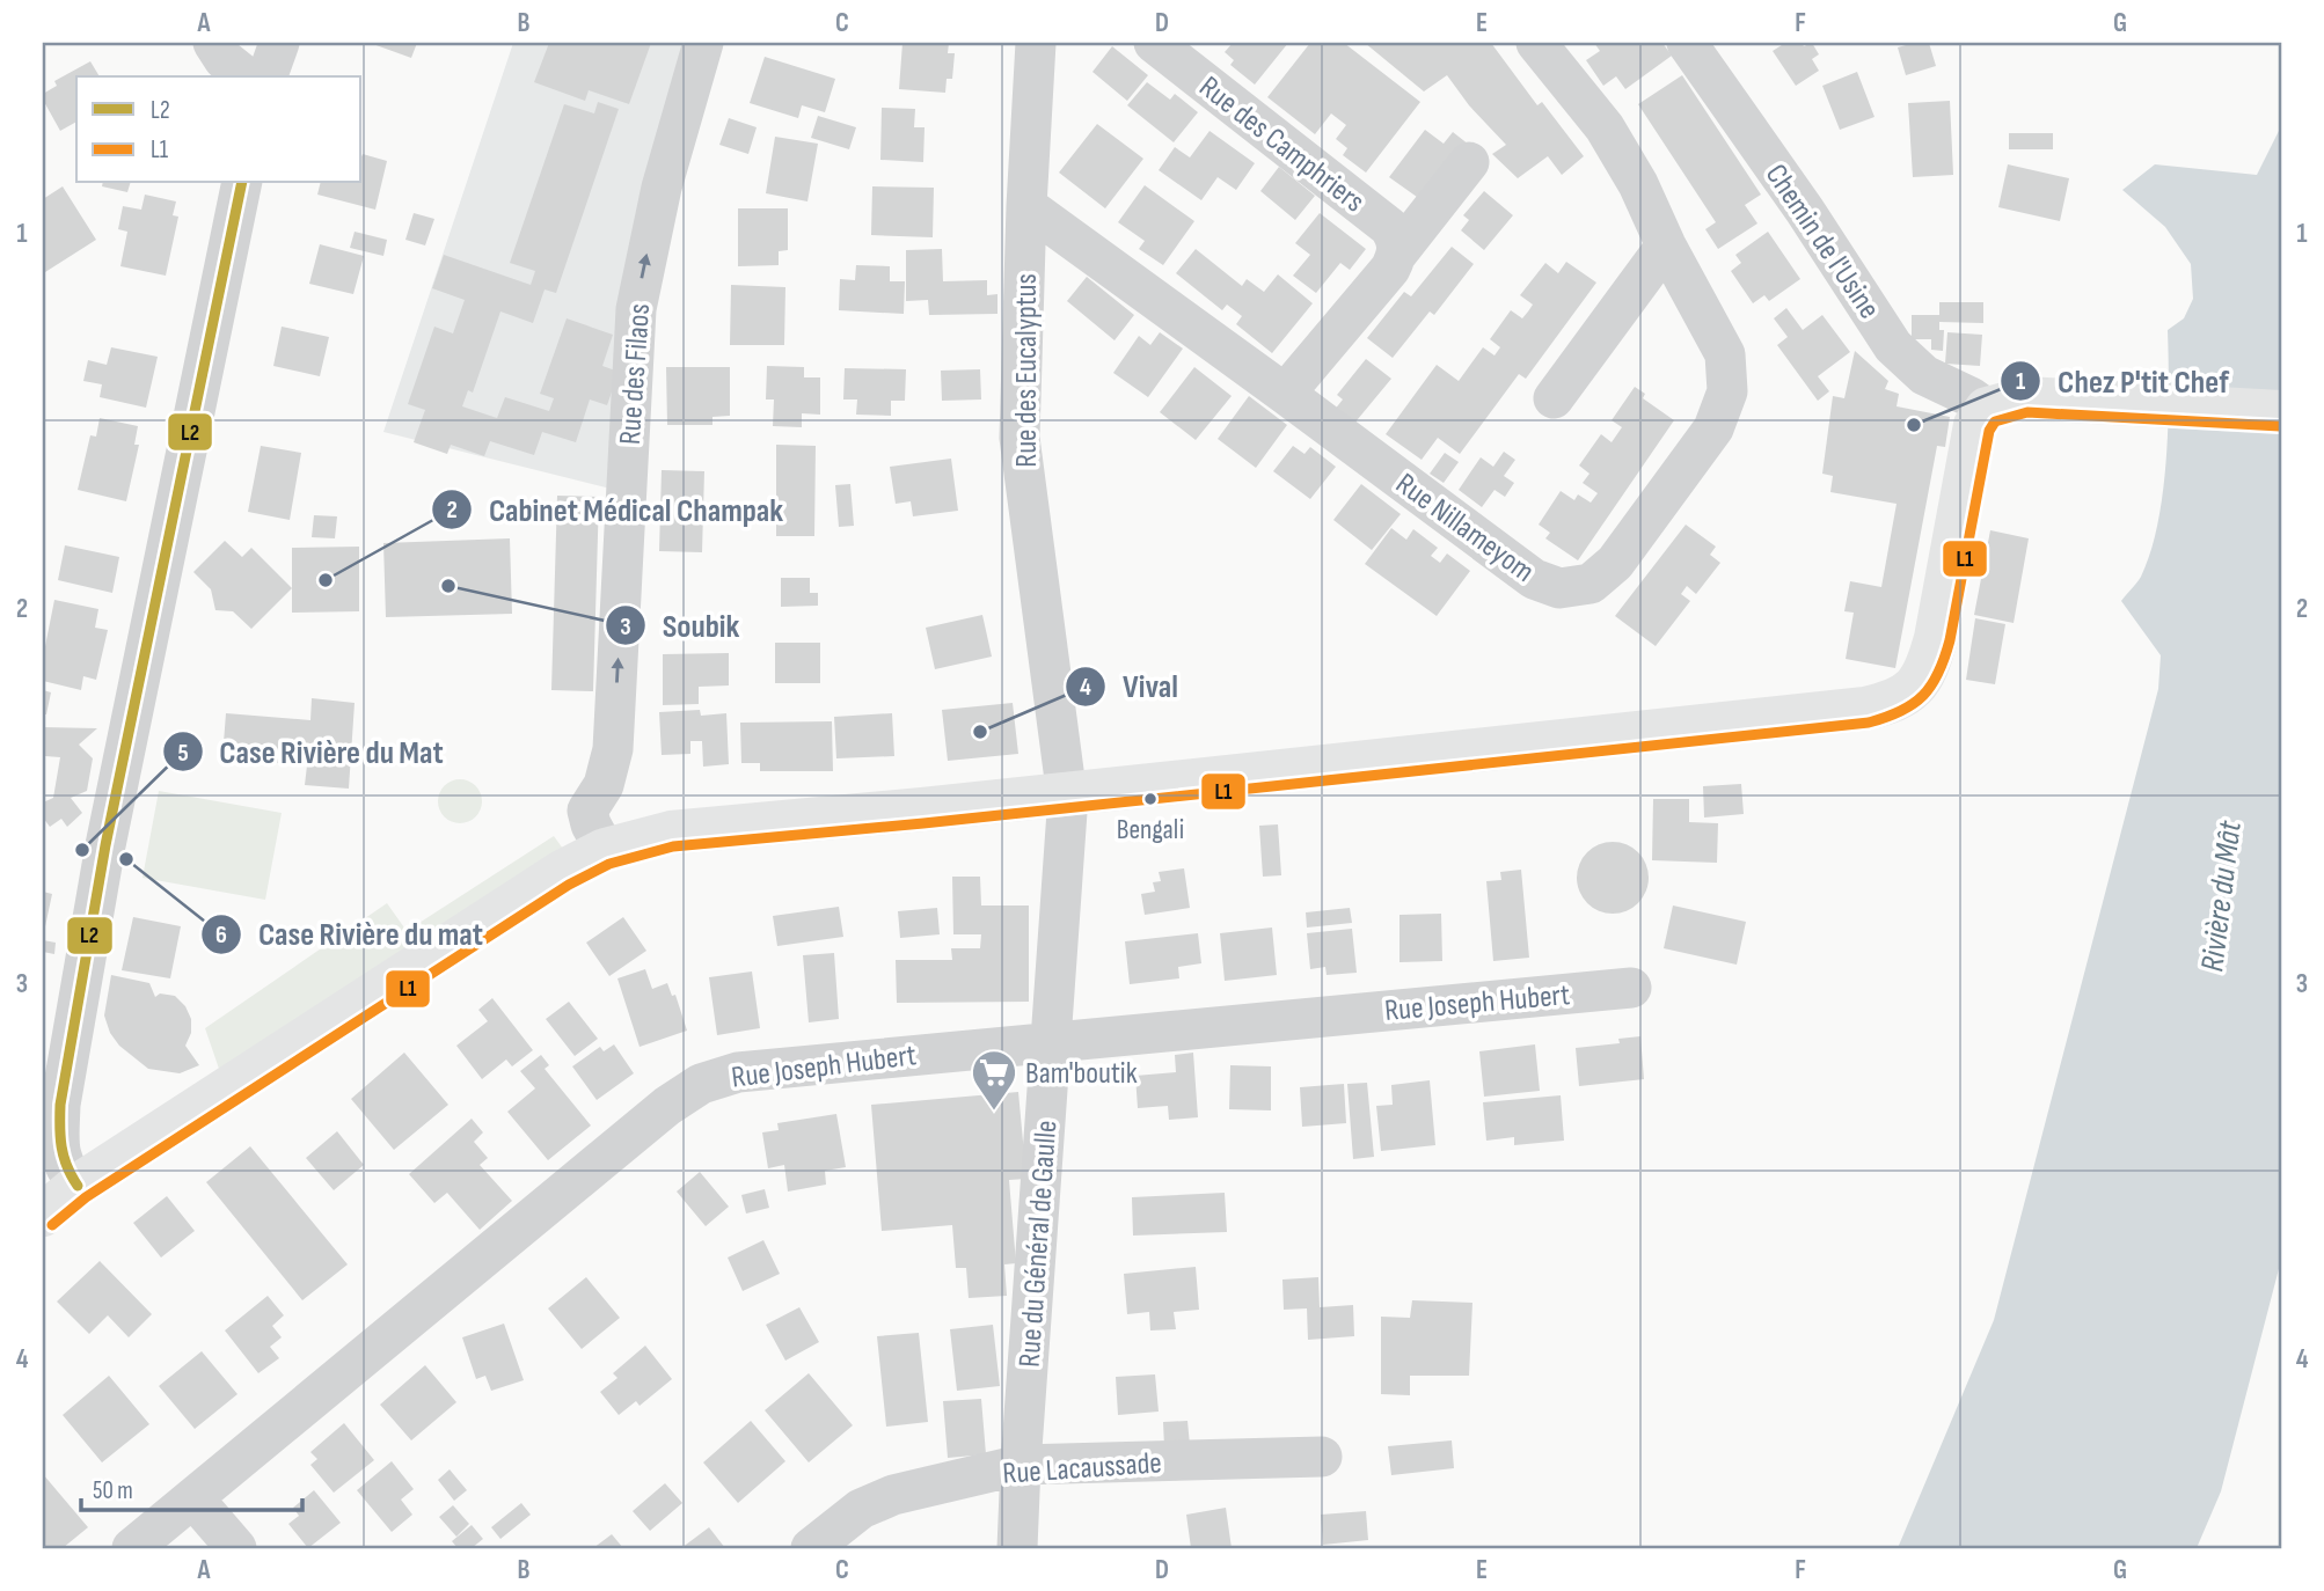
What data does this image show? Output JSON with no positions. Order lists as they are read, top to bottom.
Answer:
{
  "streets": {
    "street": [
      "Rue des Camphriers",
      "Chemin de l'Usine",
      "Rue des Eucalyptus",
      "Rue des Filaos",
      "Rue Nillameyom",
      "Rue Joseph Hubert",
      "Rue du Général de Gaulle",
      "Rue Lacaussade"
    ]
  },
  "crossings": [
    ["Rue des Eucalyptus", "Rue Nillameyom"],
    ["Rue des Eucalyptus", "Rue du Général de Gaulle"],
    ["Rue Joseph Hubert", "Rue du Général de Gaulle"],
    ["Rue du Général de Gaulle", "Rue Lacaussade"]
  ],
  "one_way": ["Rue des Filaos"],
  "water": ["Rivière du Mât"],
  "places": {
    "other": [
      "Chez P'tit Chef",
      "Cabinet Médical Champak",
      "Soubik",
      "Vival",
      "Bengali",
      "Case Rivière du Mat",
      "Case Rivière du mat"
    ],
    "supermarket": ["Bam'boutik"]
  },
  "lines": ["transit line L2", "transit line L1"],
  "legend": ["L2", "L1"],
  "scale_bar": "50 m",
  "grid": {
    "columns": [
      "A",
      "B",
      "C",
      "D",
      "E",
      "F",
      "G"
    ],
    "rows": [
      "1",
      "2",
      "3",
      "4"
    ]
  }
}
